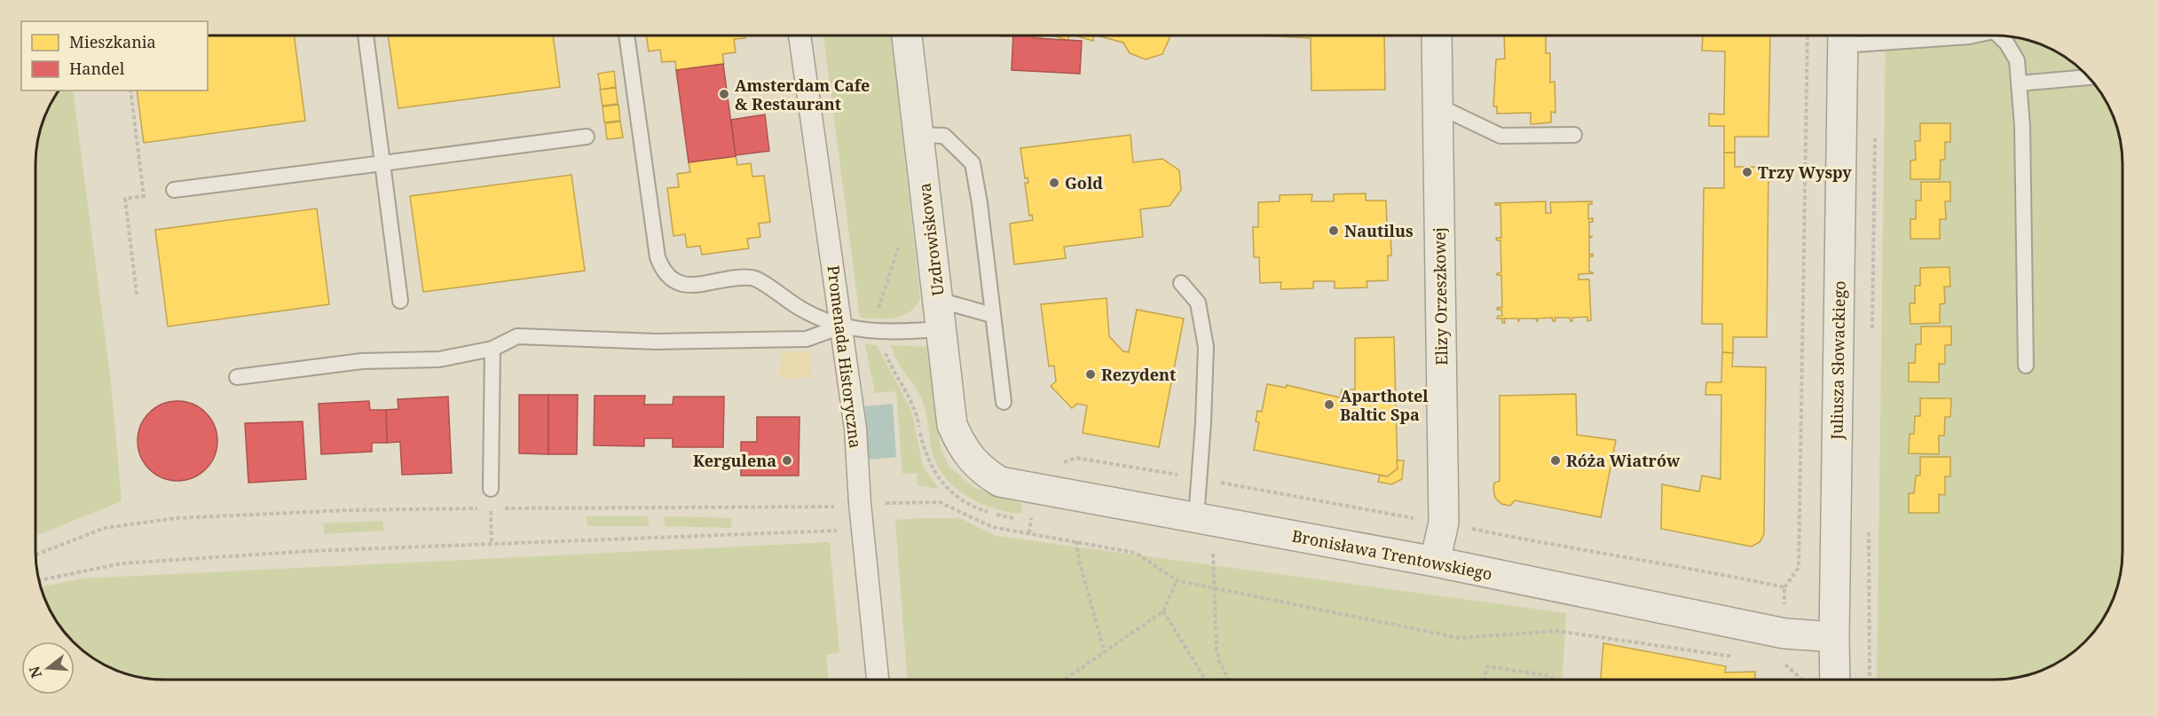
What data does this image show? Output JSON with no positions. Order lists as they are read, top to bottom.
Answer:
{
  "streets": {
    "street": [
      "Uzdrowiskowa",
      "Elizy Orzeszkowej",
      "Promenada Historyczna",
      "Juliusza Słowackiego",
      "Bronisława Trentowskiego"
    ]
  },
  "crossings": [
    ["Uzdrowiskowa", "Bronisława Trentowskiego"],
    ["Elizy Orzeszkowej", "Bronisława Trentowskiego"],
    ["Juliusza Słowackiego", "Bronisława Trentowskiego"]
  ],
  "places": [
    "Amsterdam Cafe & Restaurant",
    "Trzy Wyspy",
    "Gold",
    "Nautilus",
    "Rezydent",
    "Aparthotel Baltic Spa",
    "Kergulena",
    "Róża Wiatrów"
  ],
  "legend": ["Mieszkania", "Handel"],
  "north": "left"
}
